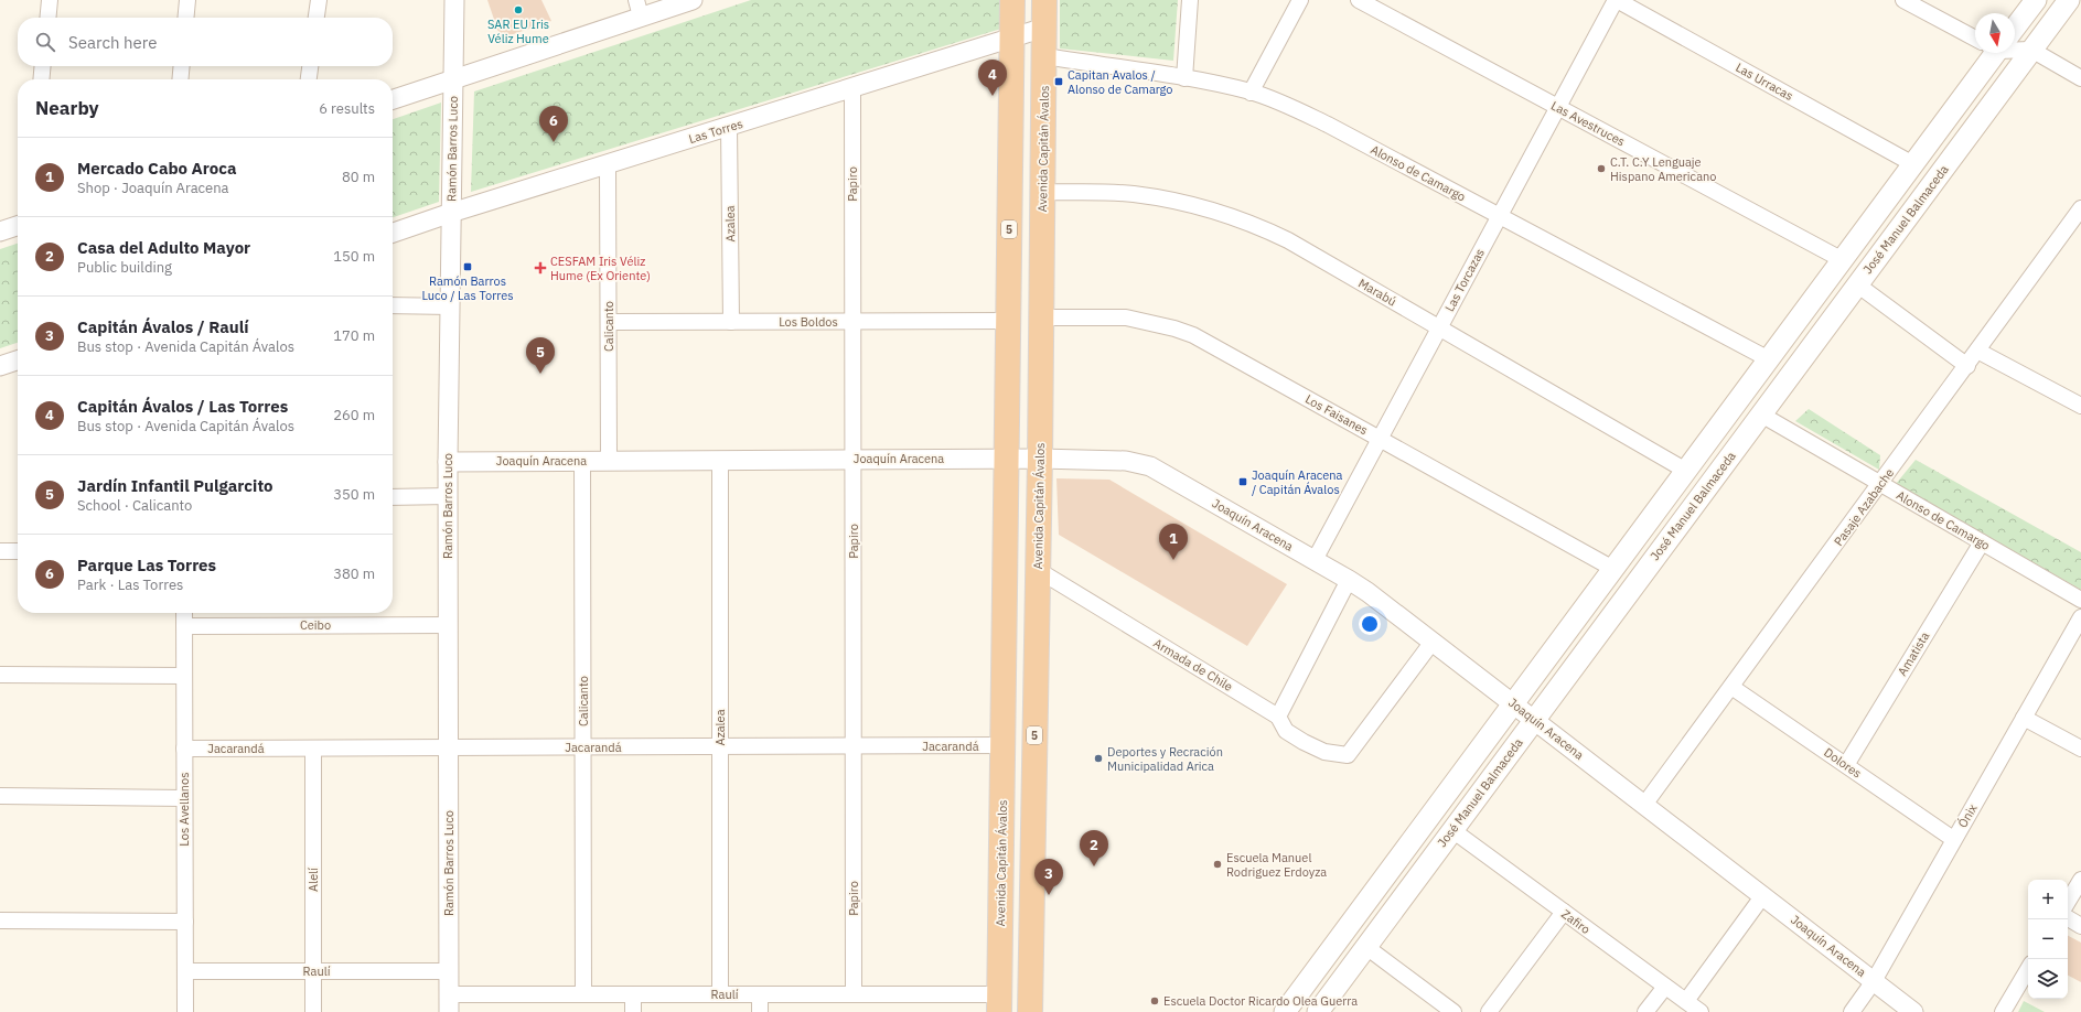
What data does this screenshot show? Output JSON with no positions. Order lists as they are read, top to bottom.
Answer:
{
  "streets": {
    "highway": ["Avenida Capitán Ávalos", "5"],
    "main road": ["José Manuel Balmaceda"],
    "street": [
      "Las Urracas",
      "Las Avestruces",
      "Las Torres",
      "Ramón Barros Luco",
      "Alonso de Camargo",
      "Papiro",
      "Azalea",
      "Las Torcazas",
      "Marabú",
      "Los Boldos",
      "Calicanto",
      "Los Faisanes",
      "Joaquín Aracena",
      "Pasaje Azabache",
      "Ceibo",
      "Amatista",
      "Armada de Chile",
      "Jacarandá",
      "Dolores",
      "Los Avellanos",
      "Ónix",
      "Alelí",
      "Zafiro",
      "Raulí"
    ]
  },
  "crossings": [
    ["Las Urracas", "Las Torcazas"],
    ["Las Avestruces", "Las Torcazas"],
    ["Las Torres", "Ramón Barros Luco"],
    ["Las Torres", "Avenida Capitán Ávalos"],
    ["Las Torres", "Papiro"],
    ["Las Torres", "Azalea"],
    ["Las Torres", "Calicanto"],
    ["Ramón Barros Luco", "Joaquín Aracena"],
    ["Ramón Barros Luco", "Ceibo"],
    ["Ramón Barros Luco", "Jacarandá"],
    ["Ramón Barros Luco", "Raulí"],
    ["Avenida Capitán Ávalos", "Alonso de Camargo"],
    ["Avenida Capitán Ávalos", "Marabú"],
    ["Avenida Capitán Ávalos", "Los Boldos"],
    ["Avenida Capitán Ávalos", "Los Faisanes"],
    ["Avenida Capitán Ávalos", "Joaquín Aracena"],
    ["Avenida Capitán Ávalos", "Armada de Chile"],
    ["Avenida Capitán Ávalos", "Jacarandá"],
    ["Avenida Capitán Ávalos", "Raulí"],
    ["Alonso de Camargo", "José Manuel Balmaceda"],
    ["Alonso de Camargo", "Las Torcazas"],
    ["Alonso de Camargo", "Pasaje Azabache"],
    ["Alonso de Camargo", "Amatista"],
    ["Papiro", "Los Boldos"],
    ["Papiro", "Joaquín Aracena"],
    ["Papiro", "Jacarandá"],
    ["Papiro", "Raulí"],
    ["José Manuel Balmaceda", "Joaquín Aracena"],
    ["José Manuel Balmaceda", "Zafiro"],
    ["Azalea", "Los Boldos"],
    ["Azalea", "Joaquín Aracena"],
    ["Azalea", "Jacarandá"],
    ["Azalea", "Raulí"],
    ["Las Torcazas", "Marabú"],
    ["Las Torcazas", "Los Faisanes"],
    ["Las Torcazas", "Joaquín Aracena"],
    ["Los Boldos", "Calicanto"],
    ["Calicanto", "Joaquín Aracena"],
    ["Calicanto", "Jacarandá"],
    ["Calicanto", "Raulí"],
    ["Joaquín Aracena", "Pasaje Azabache"],
    ["Joaquín Aracena", "Armada de Chile"],
    ["Joaquín Aracena", "Ónix"],
    ["Pasaje Azabache", "Dolores"],
    ["Ceibo", "Los Avellanos"],
    ["Amatista", "Dolores"],
    ["Jacarandá", "Los Avellanos"],
    ["Jacarandá", "Alelí"],
    ["Dolores", "Ónix"],
    ["Los Avellanos", "Raulí"],
    ["Alelí", "Raulí"]
  ],
  "places": {
    "other": [
      "SAR EU Iris Véliz Hume",
      "C.T. C.Y Lenguaje Hispano Americano",
      "Deportes y Recración Municipalidad Arica",
      "Escuela Manuel Rodriguez Erdoyza",
      "Escuela Doctor Ricardo Olea Guerra"
    ],
    "transit": ["Capitan Avalos / Alonso de Camargo", "Ramón Barros Luco / Las Torres", "Joaquín Aracena / Capitán Ávalos"],
    "health": ["CESFAM Iris Véliz Hume (Ex Oriente)"]
  },
  "north": "bottom",
  "page": {
    "search": "Search here",
    "pins": [
      "4",
      "6",
      "5",
      "1",
      "2",
      "3"
    ],
    "heading": ["Nearby", "6 results"],
    "list": [
      {
        "mark": "1",
        "name": "Mercado Cabo Aroca",
        "note": "Shop · Joaquín Aracena",
        "value": "80 m"
      },
      {
        "mark": "2",
        "name": "Casa del Adulto Mayor",
        "note": "Public building",
        "value": "150 m"
      },
      {
        "mark": "3",
        "name": "Capitán Ávalos / Raulí",
        "note": "Bus stop · Avenida Capitán Ávalos",
        "value": "170 m"
      },
      {
        "mark": "4",
        "name": "Capitán Ávalos / Las Torres",
        "note": "Bus stop · Avenida Capitán Ávalos",
        "value": "260 m"
      },
      {
        "mark": "5",
        "name": "Jardín Infantil Pulgarcito",
        "note": "School · Calicanto",
        "value": "350 m"
      },
      {
        "mark": "6",
        "name": "Parque Las Torres",
        "note": "Park · Las Torres",
        "value": "380 m"
      }
    ],
    "map_buttons": ["+", "−"]
  }
}
